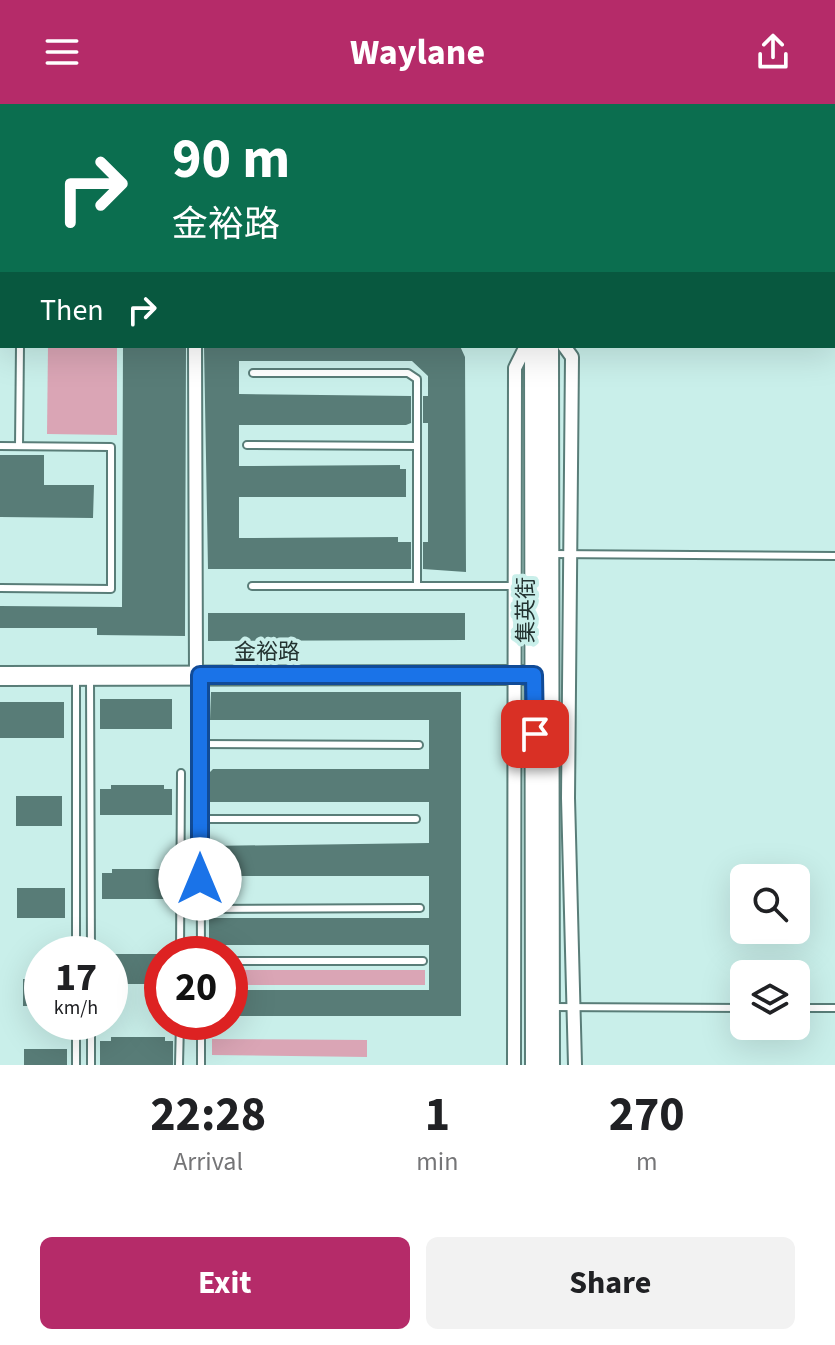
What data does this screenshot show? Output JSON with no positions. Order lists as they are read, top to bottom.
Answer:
{
  "streets": {
    "main road": ["集英街", "金裕路"]
  },
  "crossings": [
    ["集英街", "金裕路"]
  ],
  "page": {
    "header": "Waylane",
    "turn": ["90 m", "金裕路"],
    "then": "Then",
    "speed": "17 km/h",
    "limit": "20",
    "eta": [
      "22:28",
      "Arrival",
      "1",
      "min",
      "270",
      "m"
    ],
    "buttons": ["Exit", "Share"]
  }
}
